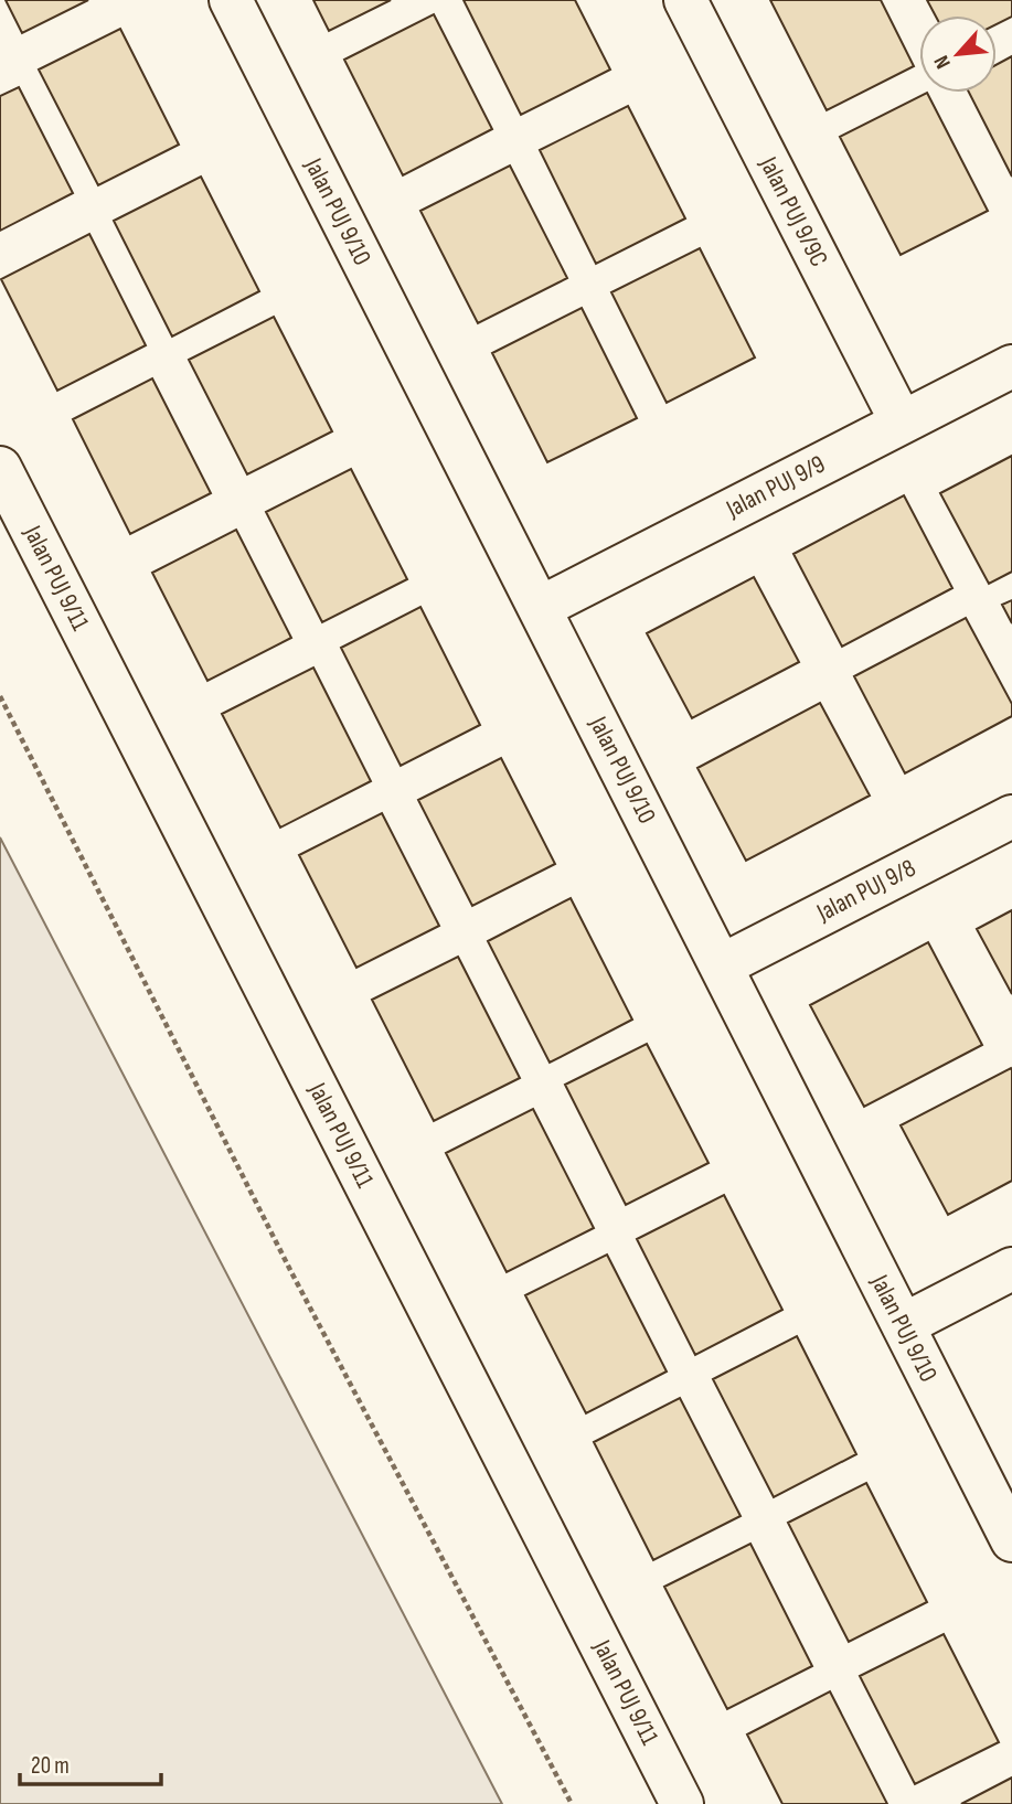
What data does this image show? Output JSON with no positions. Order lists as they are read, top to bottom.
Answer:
{
  "streets": {
    "street": [
      "Jalan PUJ 9/10",
      "Jalan PUJ 9/9C",
      "Jalan PUJ 9/9",
      "Jalan PUJ 9/11",
      "Jalan PUJ 9/8"
    ]
  },
  "crossings": [
    ["Jalan PUJ 9/10", "Jalan PUJ 9/9"],
    ["Jalan PUJ 9/10", "Jalan PUJ 9/8"],
    ["Jalan PUJ 9/9C", "Jalan PUJ 9/9"]
  ],
  "scale_bar": "20 m",
  "north": "bottom left"
}
